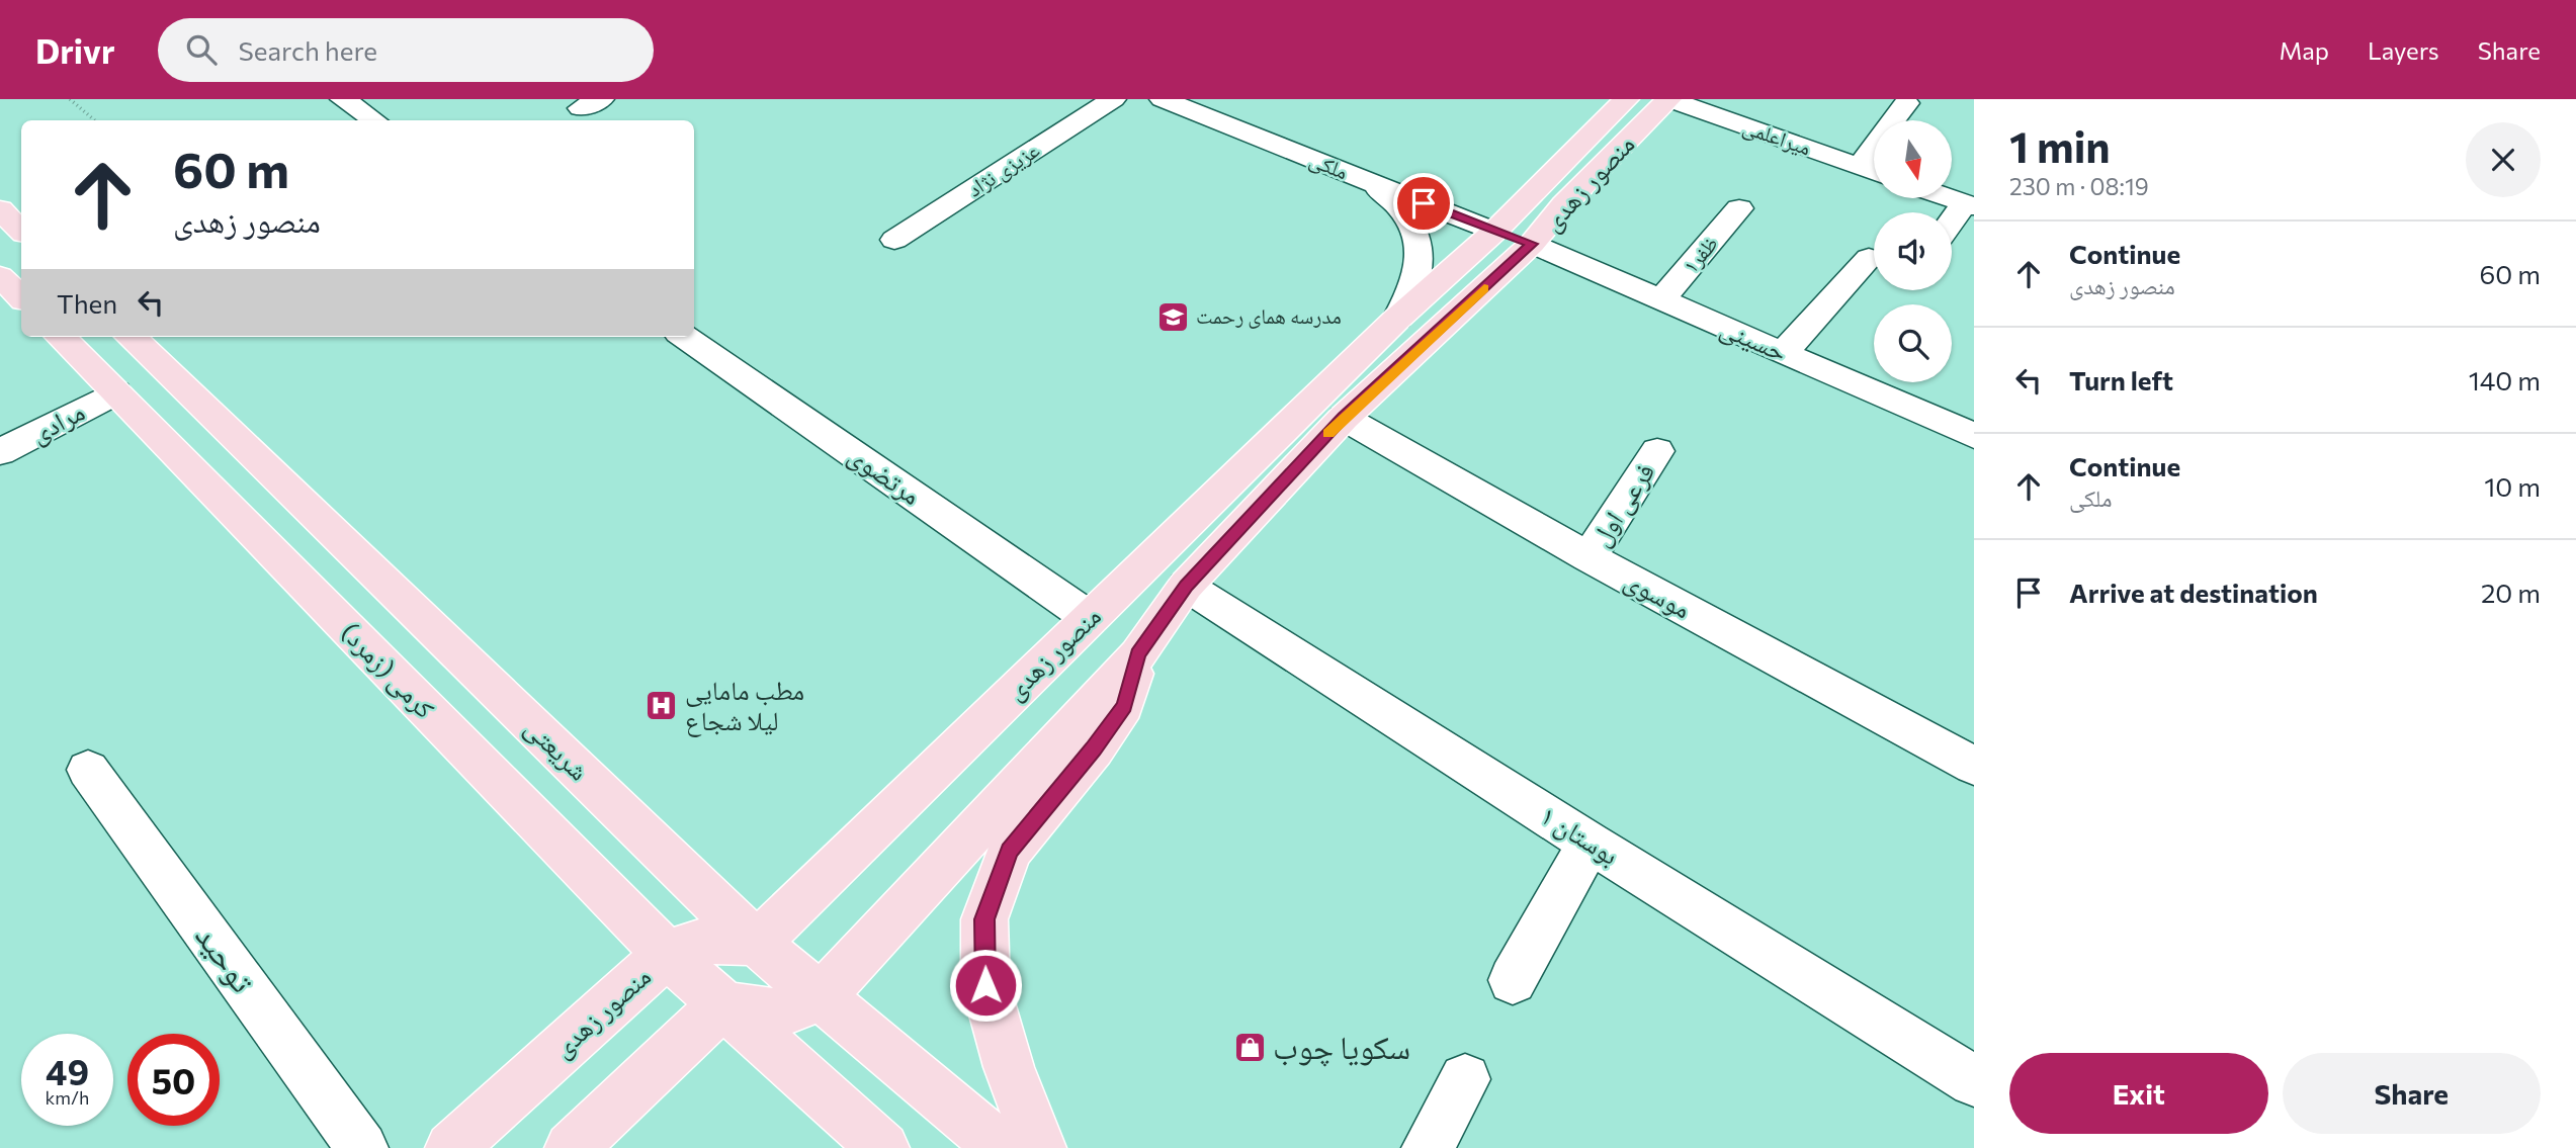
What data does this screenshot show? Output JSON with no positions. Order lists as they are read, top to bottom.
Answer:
{
  "streets": {
    "main road": ["منصور زهدی", "کرمی (زمرد)", "شریعتی"],
    "street": [
      "میراعلمی",
      "ملکی",
      "عزیزی نژاد",
      "ظفر۱",
      "حسینی",
      "مرادی",
      "مرتضوی",
      "فرعی اول",
      "موسوی",
      "بوستان ۱",
      "توحید"
    ]
  },
  "crossings": [
    ["میراعلمی", "منصور زهدی"],
    ["ملکی", "منصور زهدی"],
    ["منصور زهدی", "حسینی"],
    ["منصور زهدی", "مرتضوی"],
    ["منصور زهدی", "موسوی"],
    ["منصور زهدی", "کرمی (زمرد)"],
    ["منصور زهدی", "شریعتی"],
    ["منصور زهدی", "بوستان ۱"],
    ["ظفر۱", "حسینی"],
    ["مرادی", "کرمی (زمرد)"],
    ["فرعی اول", "موسوی"]
  ],
  "places": {
    "school or university": ["مدرسه همای رحمت"],
    "hospital": ["مطب مامایی لیلا شجاع"],
    "shop": ["سکویا چوب"]
  },
  "north": "bottom",
  "page": {
    "header": "Drivr",
    "search": "Search here",
    "nav": ["Map", "Layers", "Share"],
    "heading": ["1 min", "230 m · 08:19"],
    "turn": ["60 m", "منصور زهدی"],
    "list": [
      {
        "name": "Continue",
        "note": "منصور زهدی",
        "value": "60 m"
      },
      {
        "name": "Turn left",
        "value": "140 m"
      },
      {
        "name": "Continue",
        "note": "ملکی",
        "value": "10 m"
      },
      {
        "name": "Arrive at destination",
        "value": "20 m"
      }
    ],
    "then": "Then",
    "speed": "49 km/h",
    "limit": "50",
    "buttons": ["Exit", "Share"]
  }
}
